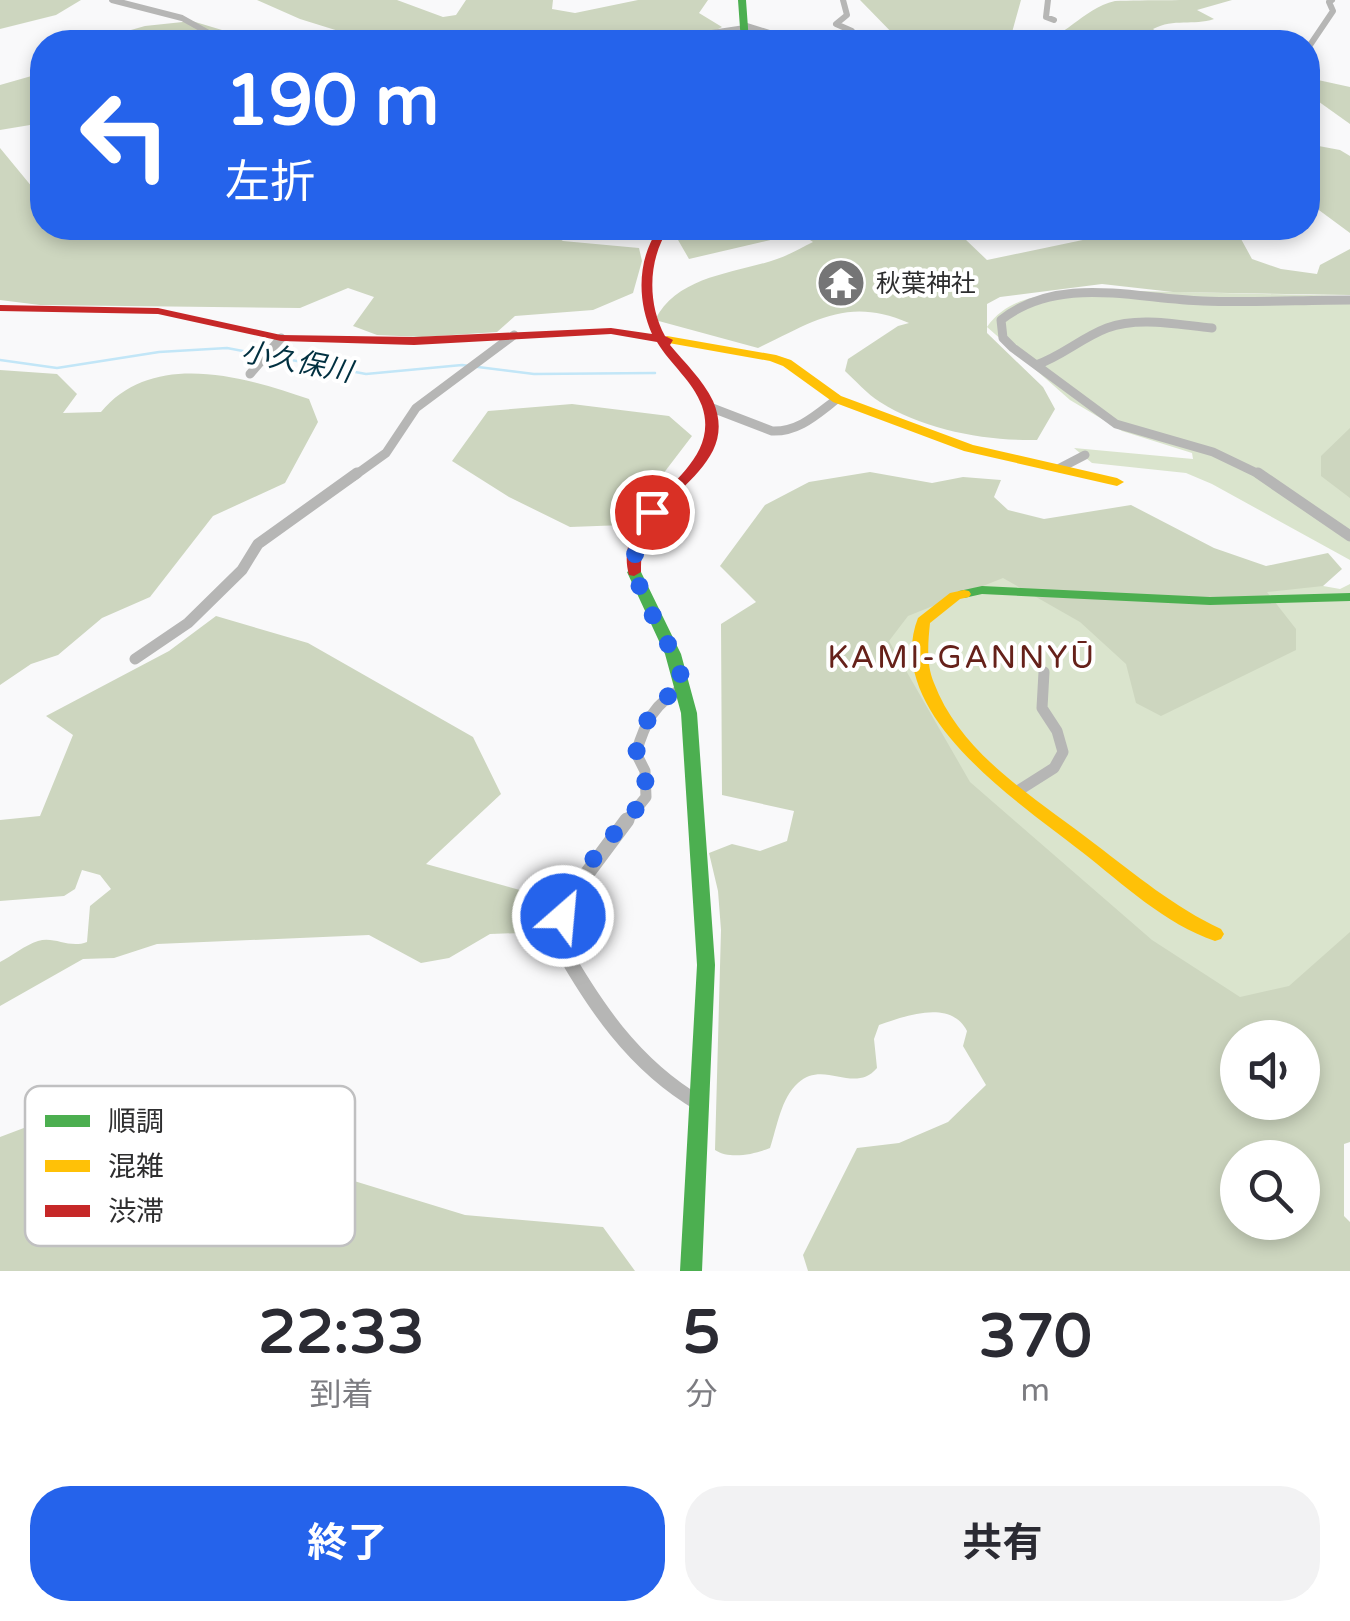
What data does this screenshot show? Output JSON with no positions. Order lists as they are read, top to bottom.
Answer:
{
  "districts": ["KAMI-GANNYŪ"],
  "water": ["小久保川"],
  "places": {
    "temple": ["秋葉神社"]
  },
  "legend": ["順調", "混雑", "渋滞"],
  "page": {
    "turn": ["190 m", "左折"],
    "eta": [
      "22:33",
      "到着",
      "5",
      "分",
      "370",
      "m"
    ],
    "buttons": ["終了", "共有"]
  }
}
